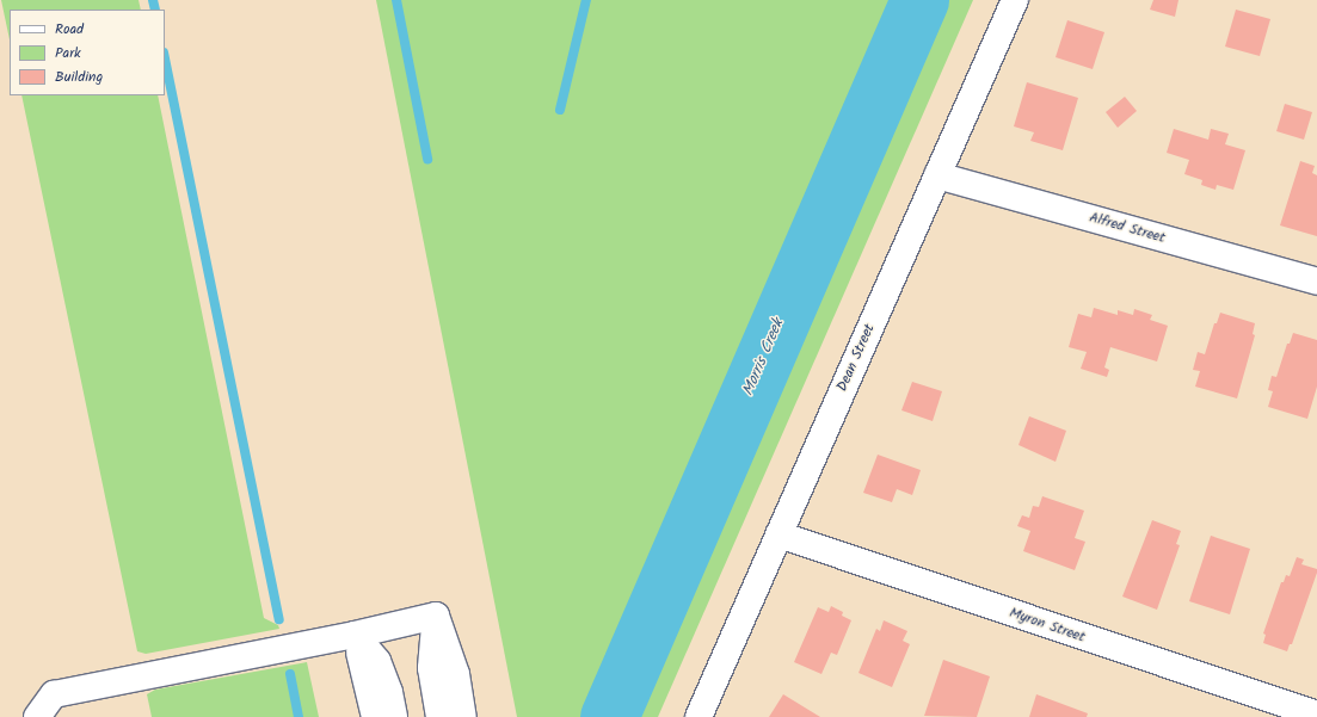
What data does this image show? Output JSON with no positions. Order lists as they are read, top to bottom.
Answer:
{
  "streets": {
    "street": ["Alfred Street", "Dean Street", "Myron Street"]
  },
  "crossings": [
    ["Alfred Street", "Dean Street"],
    ["Dean Street", "Myron Street"]
  ],
  "water": ["Morris Creek"],
  "legend": ["Road", "Park", "Building"]
}
